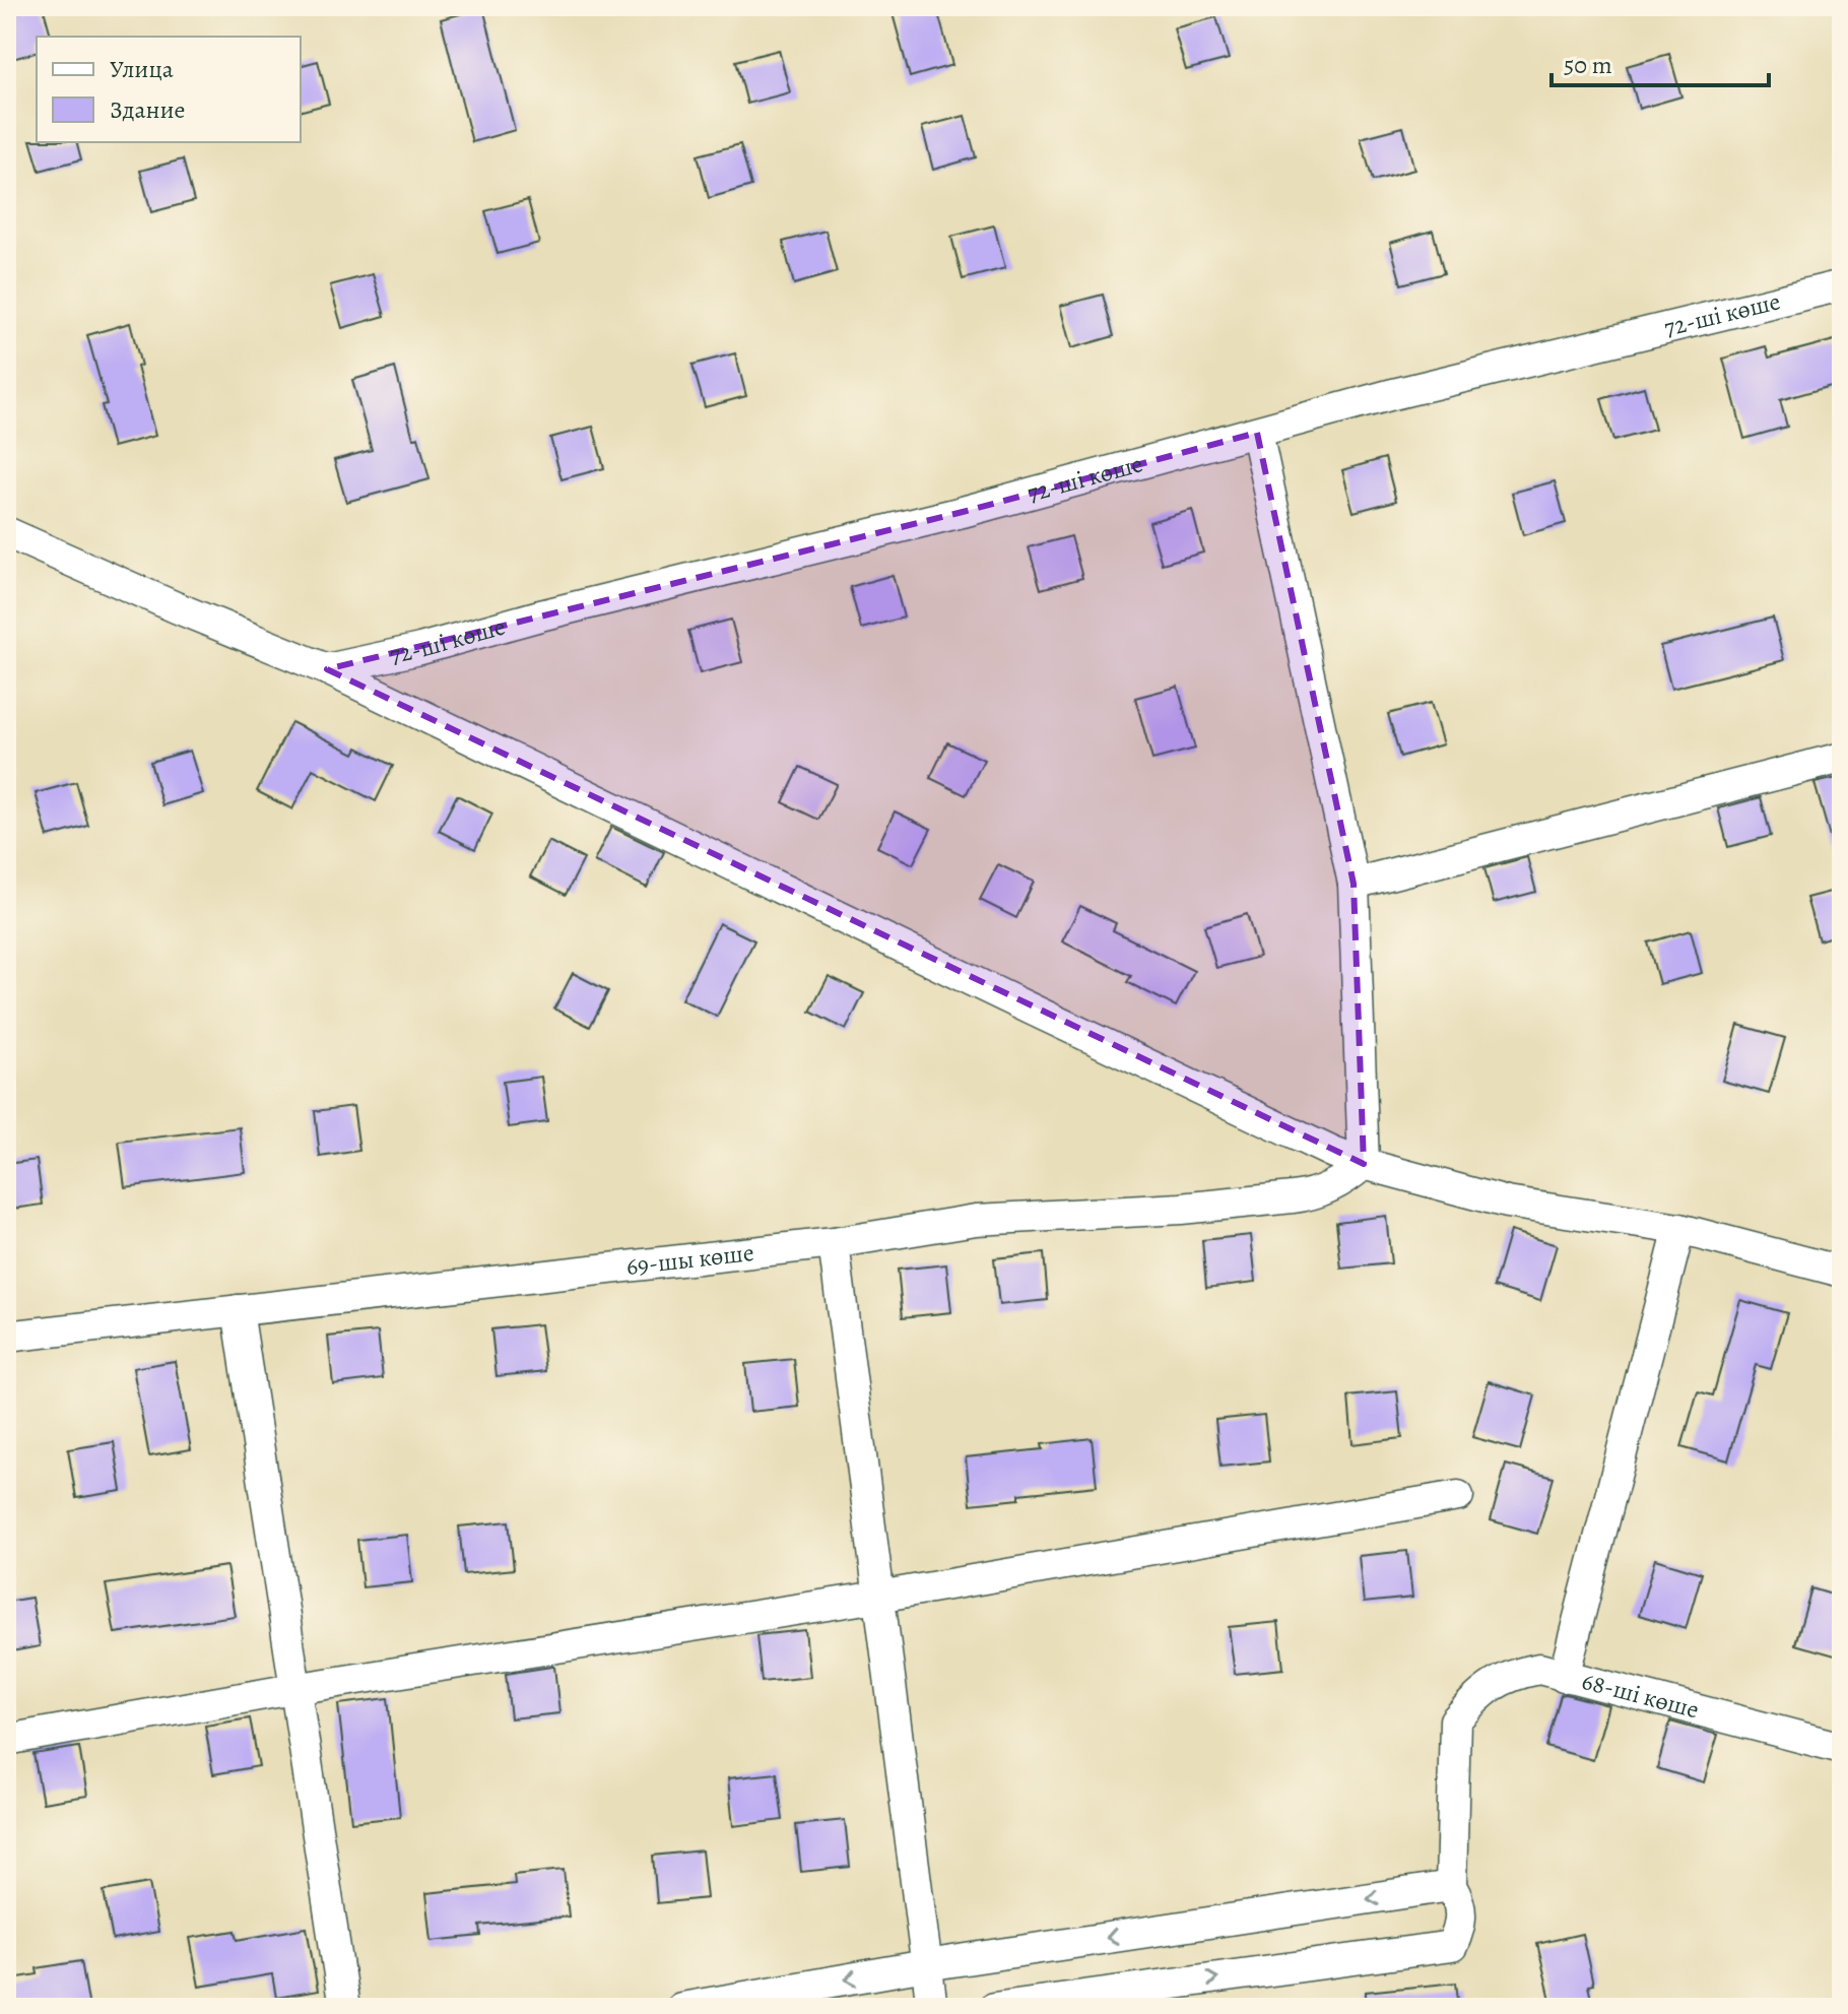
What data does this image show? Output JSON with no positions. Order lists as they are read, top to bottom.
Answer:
{
  "streets": {
    "street": ["72-ші көше", "69-шы көше", "68-ші көше"]
  },
  "legend": ["Улица", "Здание"],
  "scale_bar": "50 m"
}
